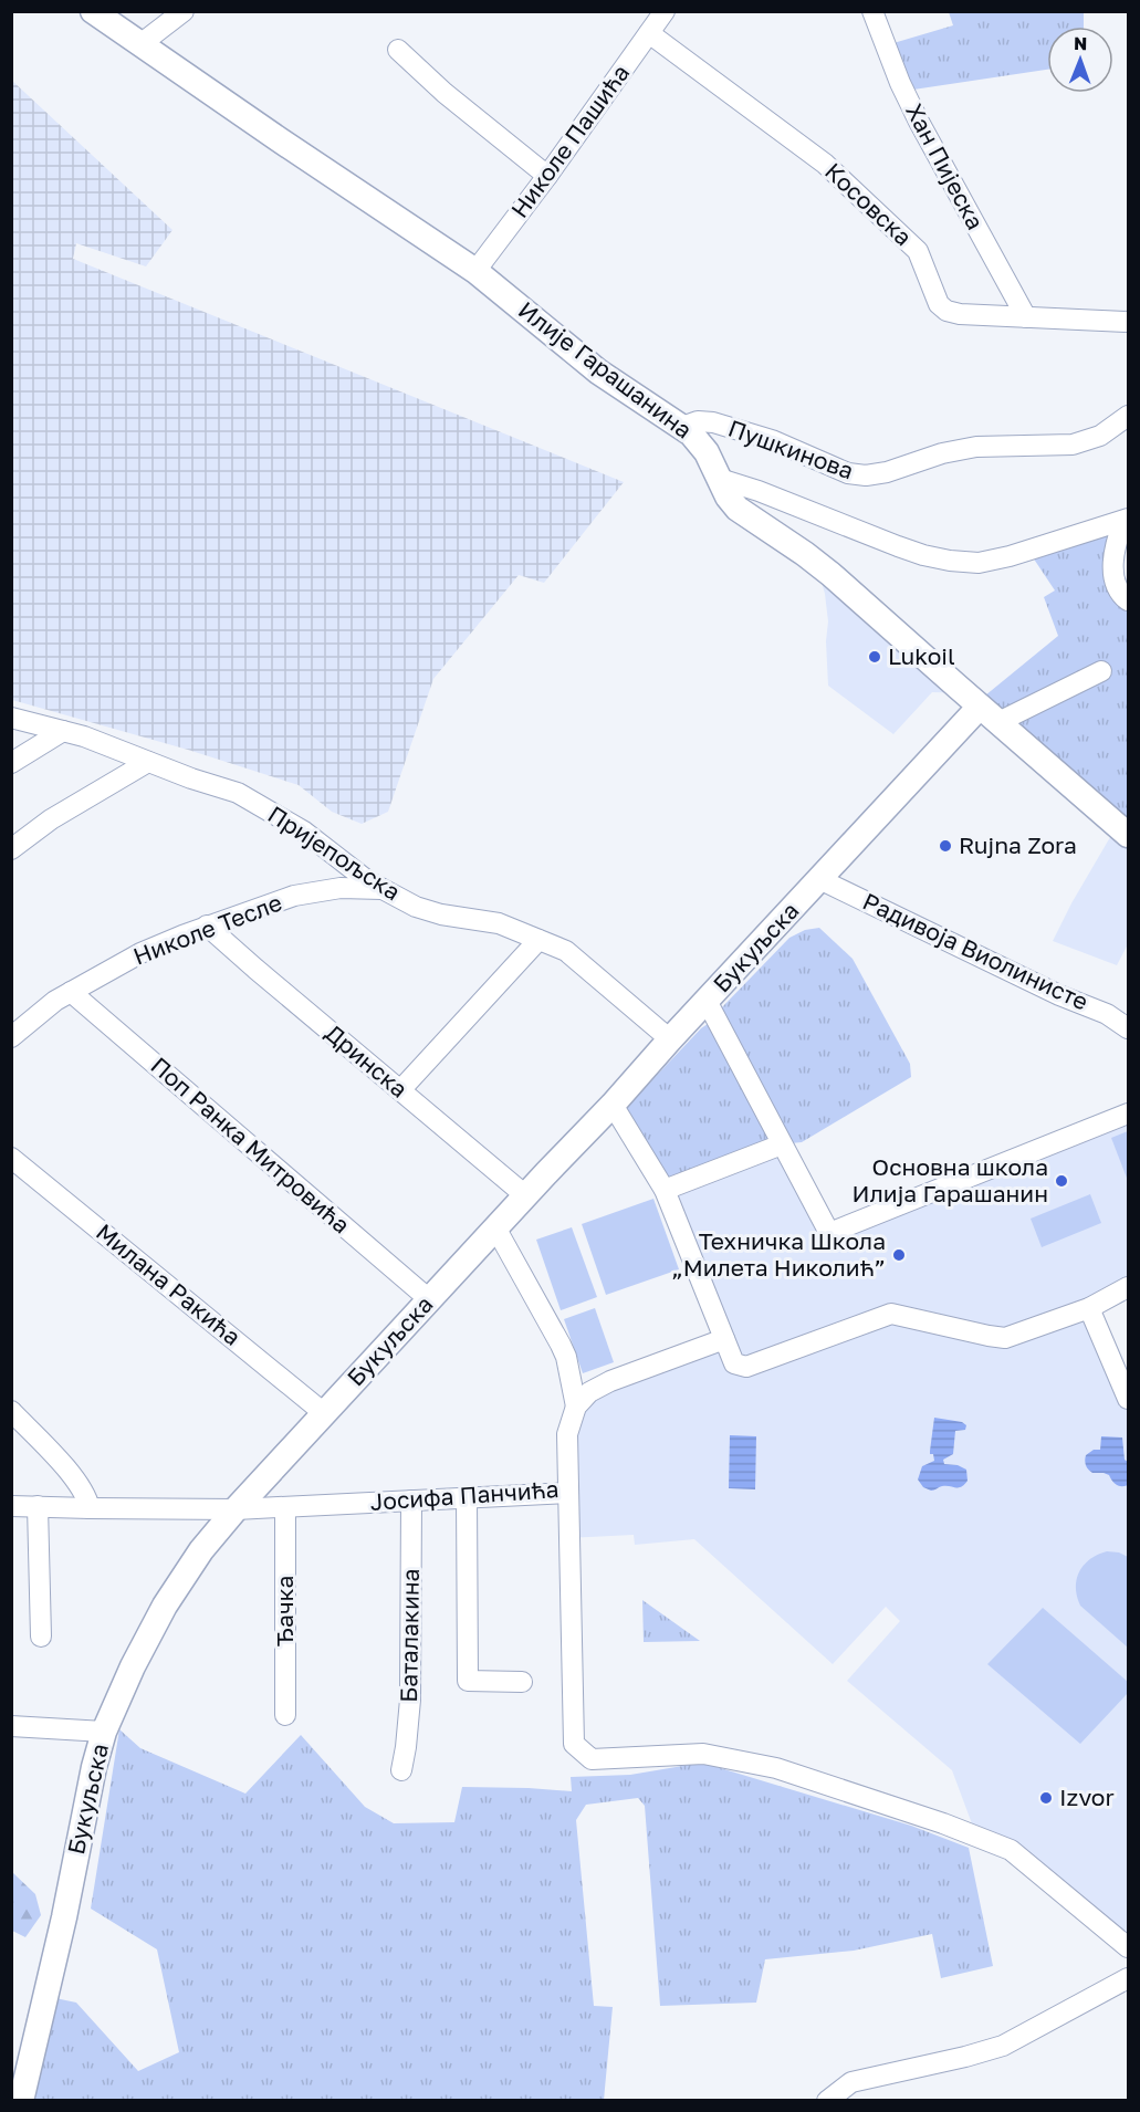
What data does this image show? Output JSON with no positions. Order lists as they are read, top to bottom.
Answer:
{
  "streets": {
    "main road": ["Илије Гарашанина", "Букуљска"],
    "street": [
      "Николе Пашића",
      "Хан Пијеска",
      "Косовска",
      "Пушкинова",
      "Пријепољска",
      "Николе Тесле",
      "Радивоја Виолинисте",
      "Дринска",
      "Поп Ранка Митровића",
      "Милана Ракића",
      "Јосифа Панчића",
      "Ђачка",
      "Баталакина"
    ]
  },
  "crossings": [
    ["Николе Пашића", "Косовска"],
    ["Николе Пашића", "Илије Гарашанина"],
    ["Хан Пијеска", "Косовска"],
    ["Илије Гарашанина", "Пушкинова"],
    ["Илије Гарашанина", "Букуљска"],
    ["Пријепољска", "Николе Тесле"],
    ["Пријепољска", "Букуљска"],
    ["Николе Тесле", "Дринска"],
    ["Николе Тесле", "Поп Ранка Митровића"],
    ["Букуљска", "Радивоја Виолинисте"],
    ["Букуљска", "Дринска"],
    ["Букуљска", "Поп Ранка Митровића"],
    ["Букуљска", "Милана Ракића"],
    ["Букуљска", "Јосифа Панчића"],
    ["Јосифа Панчића", "Ђачка"],
    ["Јосифа Панчића", "Баталакина"]
  ],
  "places": [
    "Lukoil",
    "Rujna Zora",
    "Основна школа Илија Гарашанин",
    "Техничка Школа „Милета Николић”",
    "Izvor"
  ],
  "north": "top"
}
